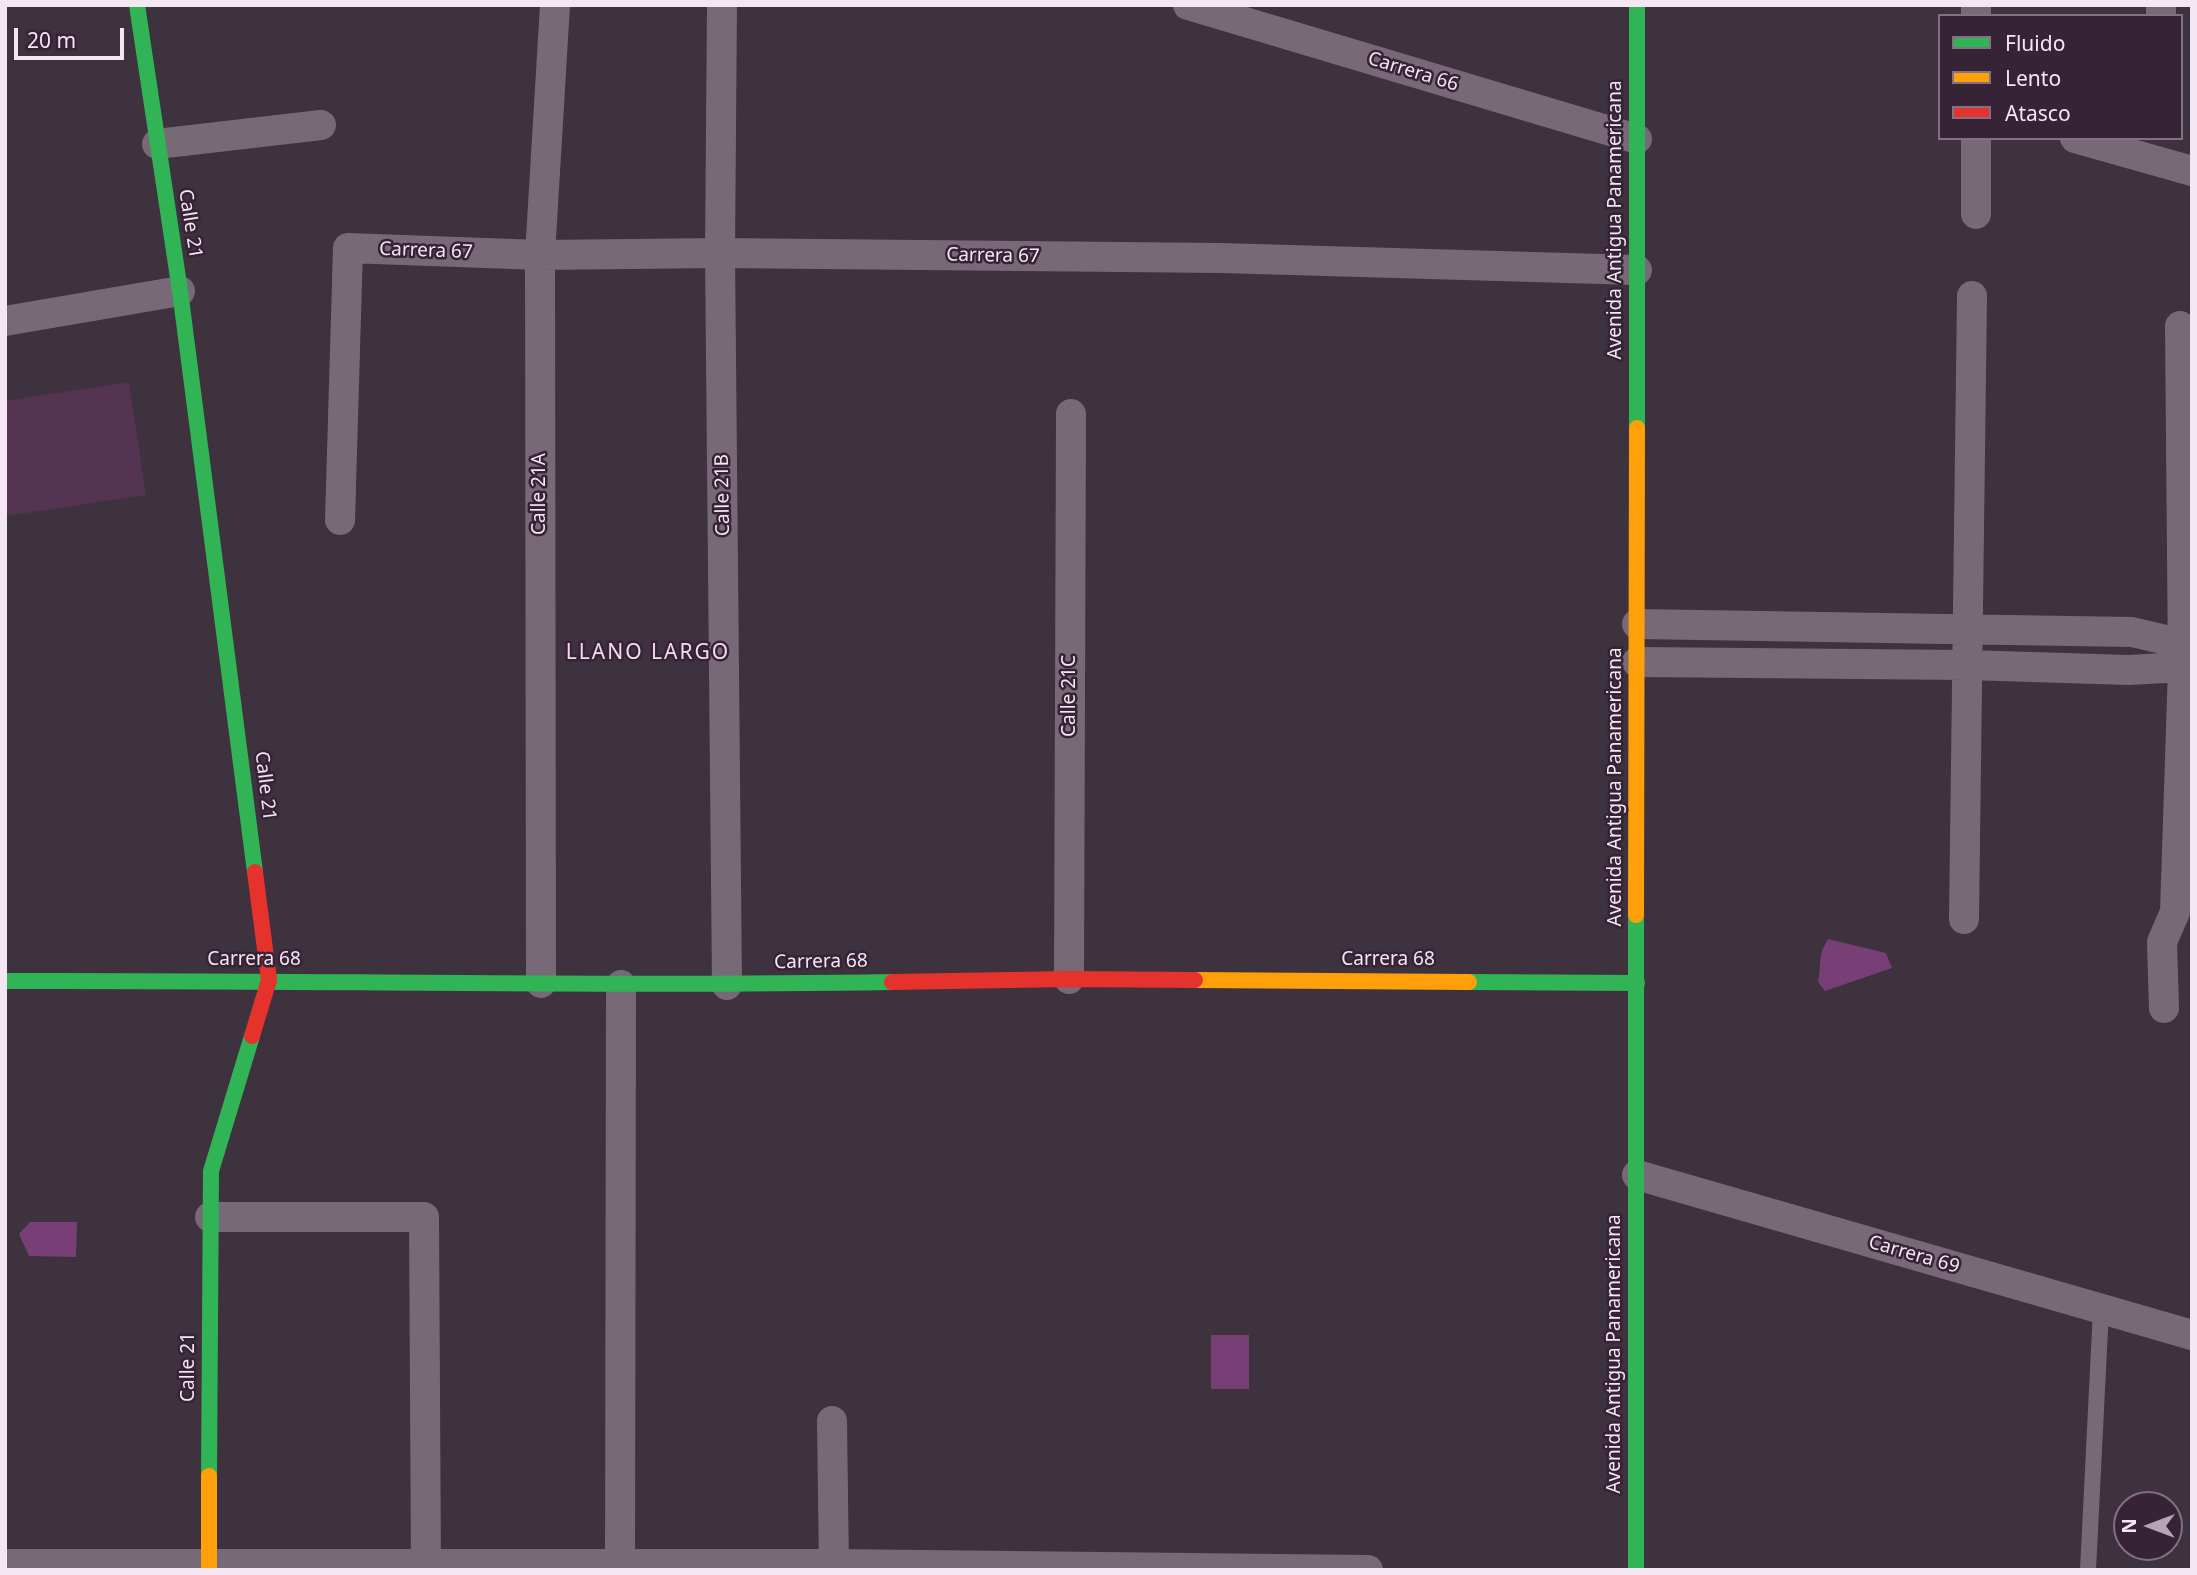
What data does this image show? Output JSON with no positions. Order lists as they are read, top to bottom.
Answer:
{
  "streets": {
    "street": [
      "Carrera 66",
      "Avenida Antigua Panamericana",
      "Calle 21",
      "Carrera 67",
      "Calle 21A",
      "Calle 21B",
      "Calle 21C",
      "Carrera 68",
      "Carrera 69"
    ]
  },
  "crossings": [
    ["Carrera 66", "Avenida Antigua Panamericana"],
    ["Avenida Antigua Panamericana", "Carrera 67"],
    ["Avenida Antigua Panamericana", "Carrera 68"],
    ["Avenida Antigua Panamericana", "Carrera 69"],
    ["Calle 21", "Carrera 68"],
    ["Carrera 67", "Calle 21A"],
    ["Carrera 67", "Calle 21B"],
    ["Calle 21A", "Carrera 68"],
    ["Calle 21B", "Carrera 68"],
    ["Calle 21C", "Carrera 68"]
  ],
  "districts": ["LLANO LARGO"],
  "legend": ["Fluido", "Lento", "Atasco"],
  "scale_bar": "20 m",
  "north": "left"
}
